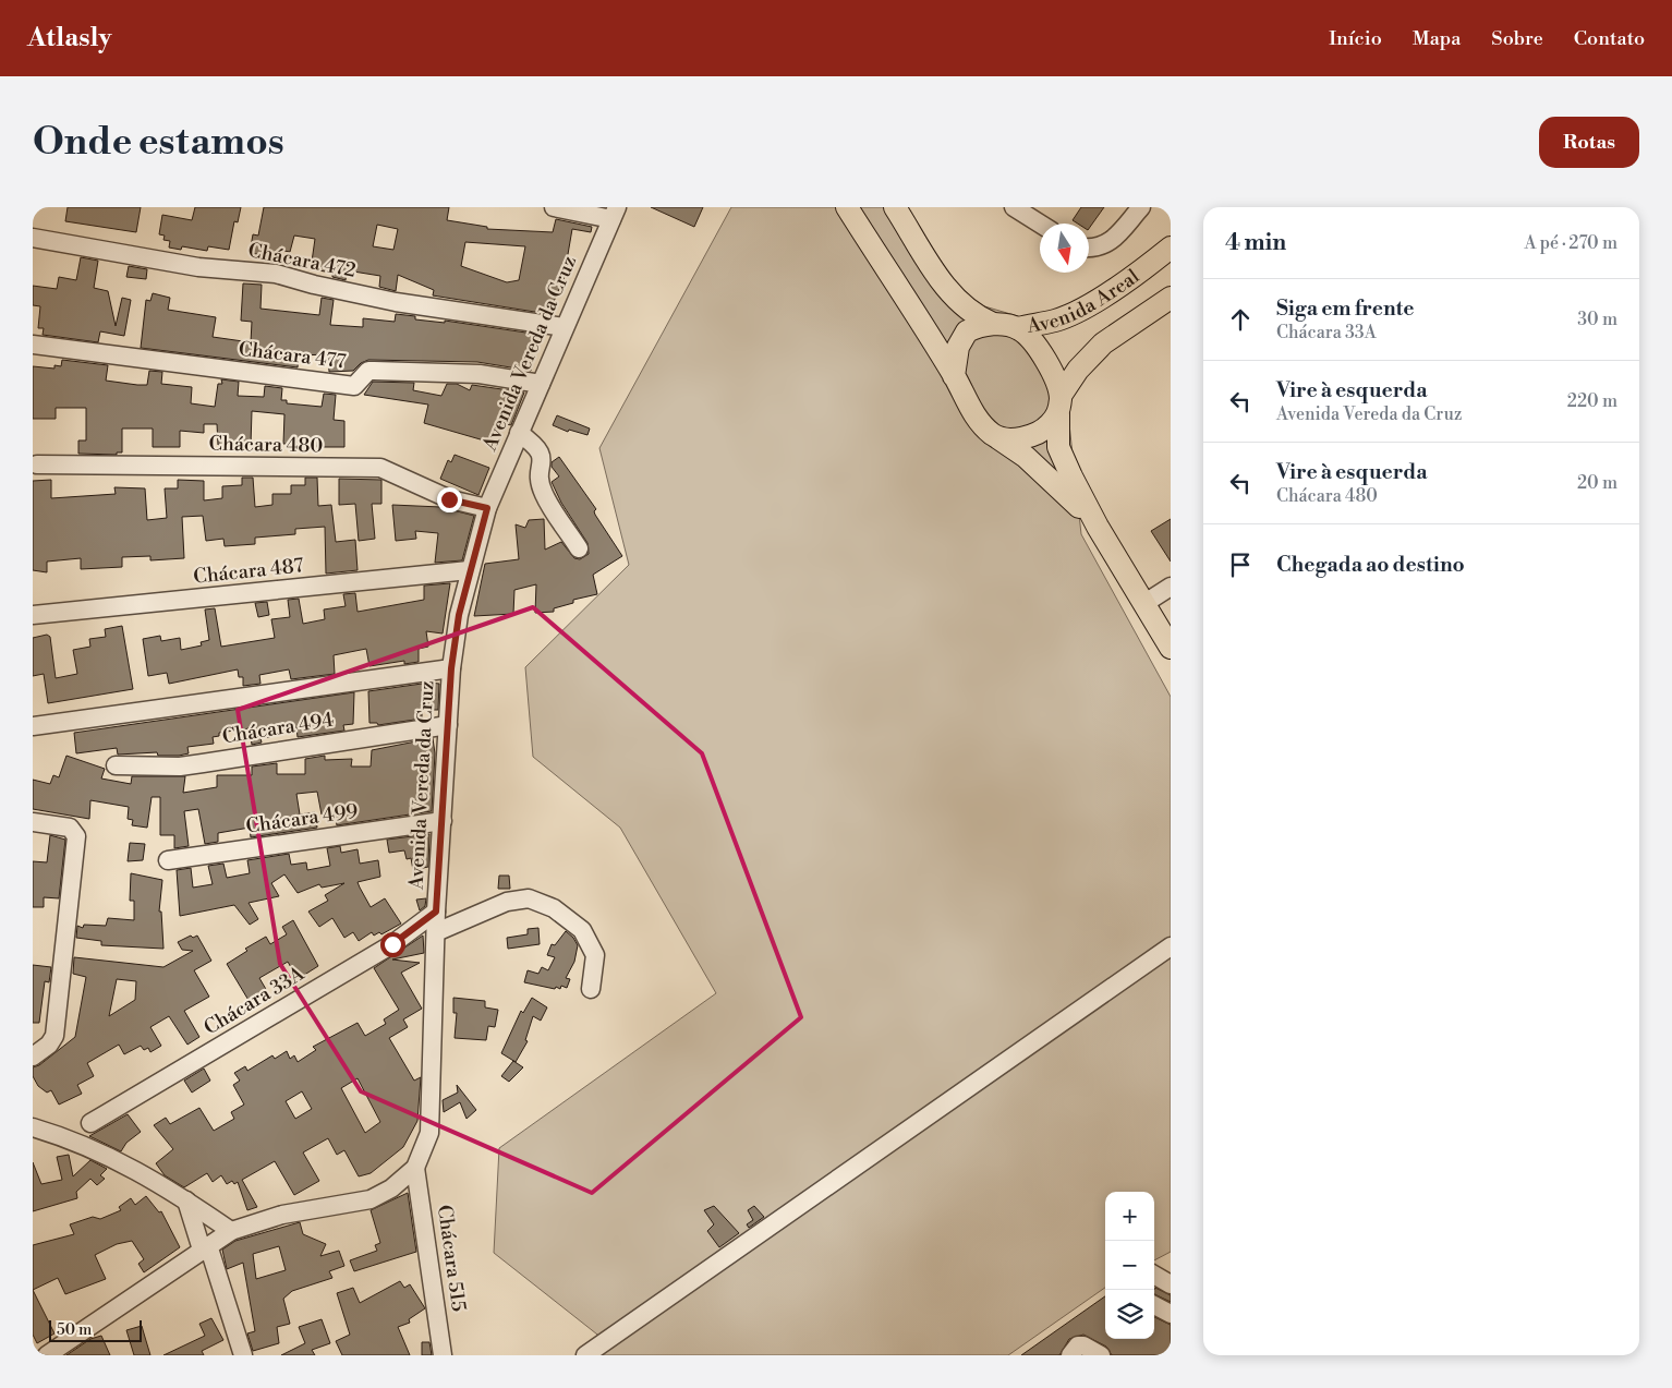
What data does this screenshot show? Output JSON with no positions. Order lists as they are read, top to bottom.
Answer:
{
  "streets": {
    "main road": ["Avenida Areal"],
    "street": [
      "Chácara 472",
      "Avenida Vereda da Cruz",
      "Chácara 477",
      "Chácara 480",
      "Chácara 487",
      "Chácara 494",
      "Chácara 499",
      "Chácara 33A",
      "Chácara 515"
    ]
  },
  "crossings": [
    ["Chácara 472", "Avenida Vereda da Cruz"],
    ["Avenida Vereda da Cruz", "Chácara 477"],
    ["Avenida Vereda da Cruz", "Chácara 480"],
    ["Avenida Vereda da Cruz", "Chácara 487"],
    ["Avenida Vereda da Cruz", "Chácara 494"],
    ["Avenida Vereda da Cruz", "Chácara 499"],
    ["Avenida Vereda da Cruz", "Chácara 33A"],
    ["Avenida Vereda da Cruz", "Chácara 515"]
  ],
  "scale_bar": "50 m",
  "north": "bottom",
  "page": {
    "header": "Atlasly",
    "nav": [
      "Início",
      "Mapa",
      "Sobre",
      "Contato"
    ],
    "buttons": "Rotas",
    "title": "Onde estamos",
    "heading": ["4 min", "A pé · 270 m"],
    "list": [
      ["Siga em frente", "Chácara 33A", "30 m"],
      ["Vire à esquerda", "Avenida Vereda da Cruz", "220 m"],
      ["Vire à esquerda", "Chácara 480", "20 m"],
      "Chegada ao destino"
    ],
    "map_buttons": ["+", "−"],
    "scale": "50 m"
  }
}
